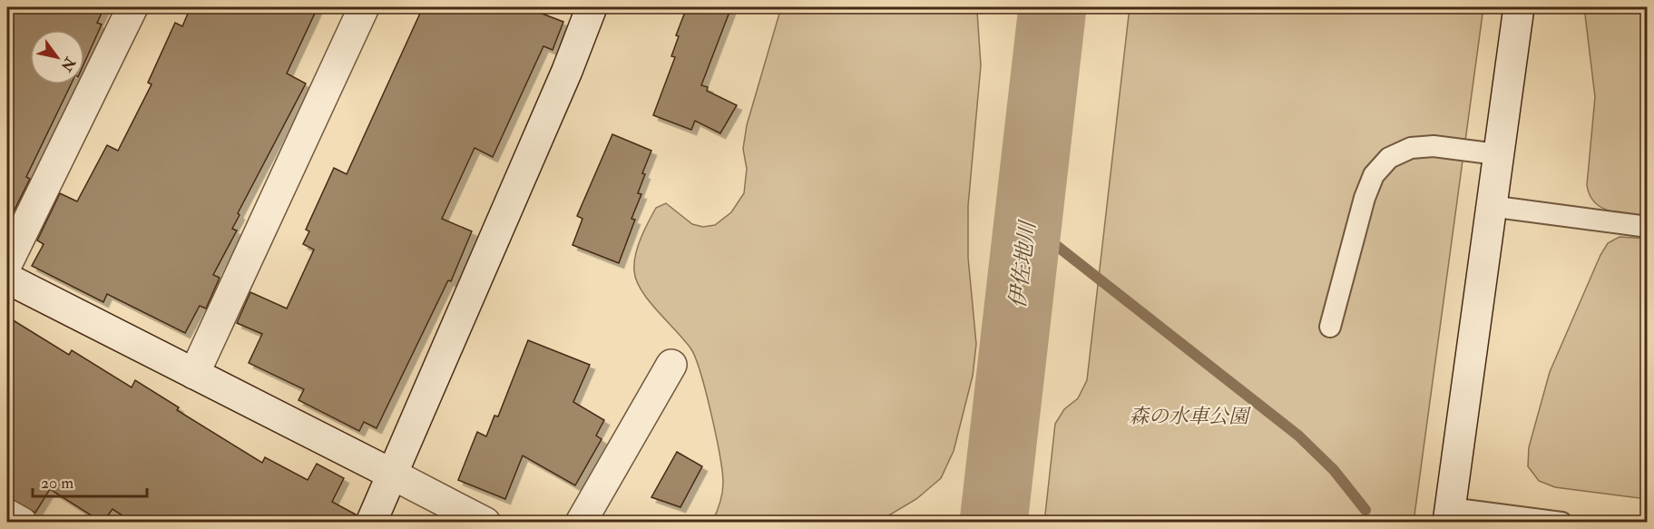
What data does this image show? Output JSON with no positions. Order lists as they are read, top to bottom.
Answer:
{
  "water": ["伊佐地川"],
  "parks": ["森の水車公園"],
  "scale_bar": "20 m",
  "north": "bottom right"
}
